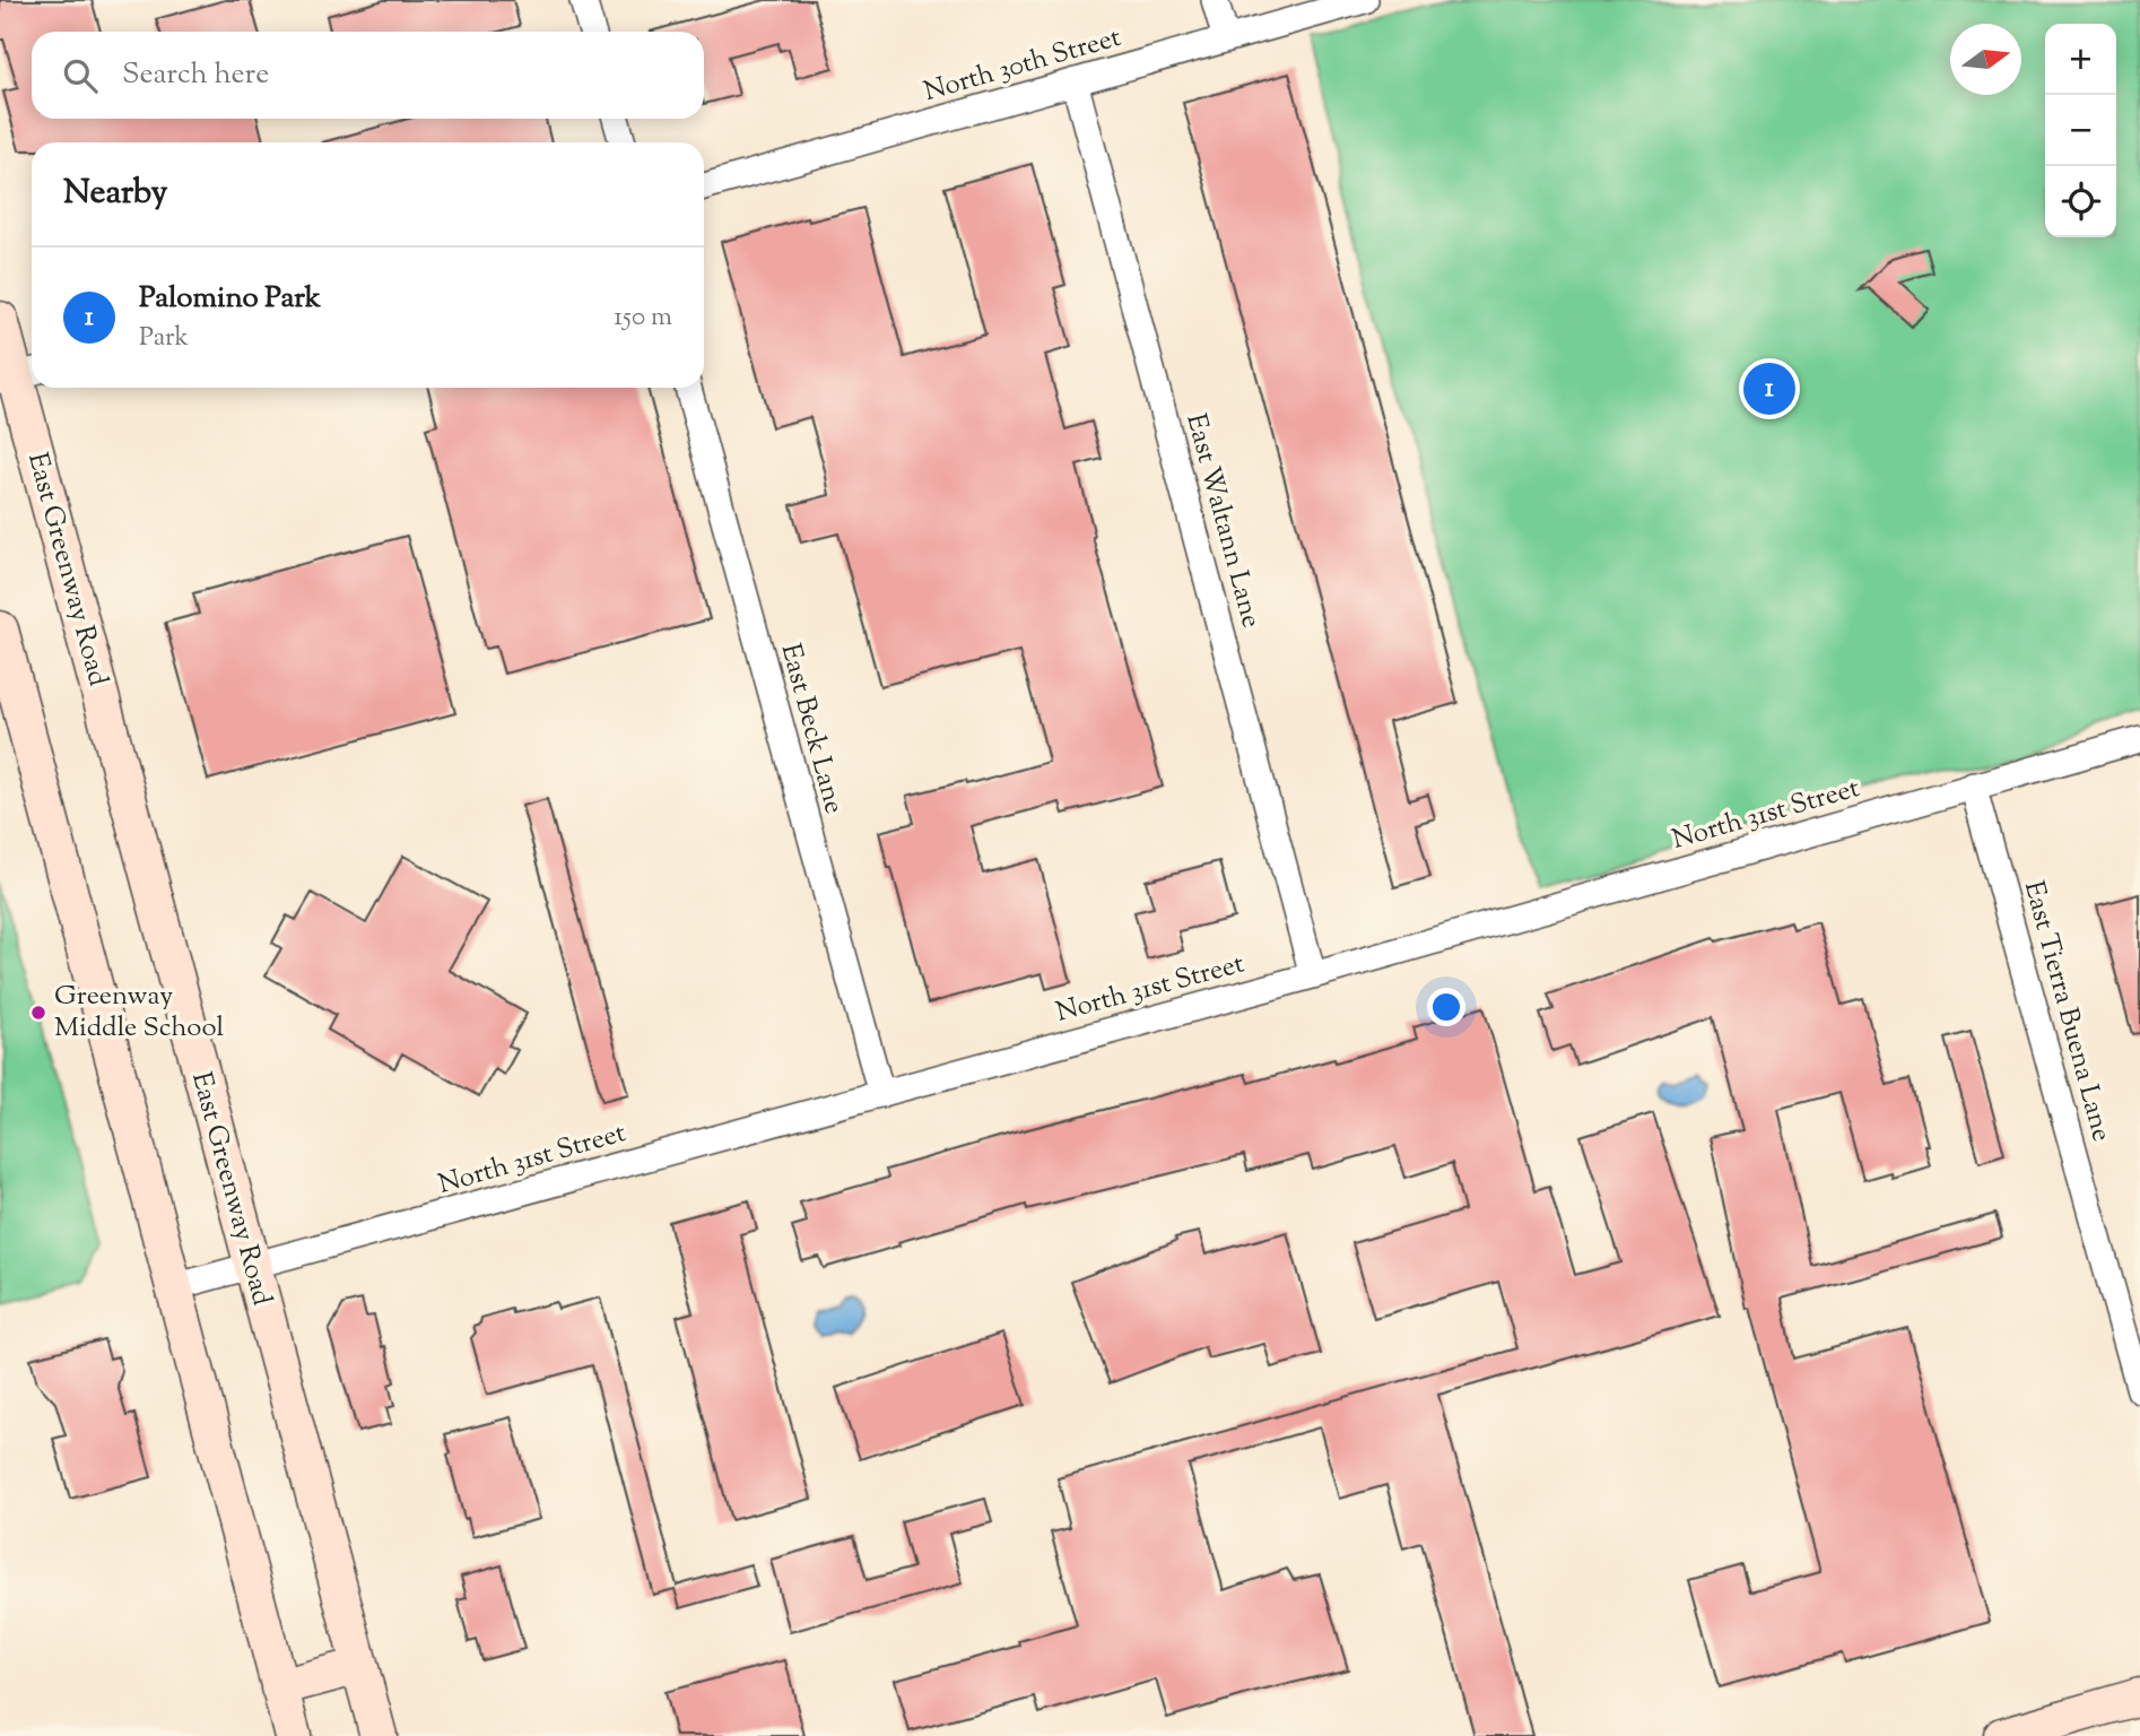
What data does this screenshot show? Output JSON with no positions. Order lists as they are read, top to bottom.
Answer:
{
  "streets": {
    "main road": ["East Greenway Road"],
    "street": [
      "North 30th Street",
      "East Waltann Lane",
      "East Beck Lane",
      "North 31st Street",
      "East Tierra Buena Lane"
    ]
  },
  "crossings": [
    ["North 30th Street", "East Waltann Lane"],
    ["East Waltann Lane", "North 31st Street"],
    ["East Greenway Road", "North 31st Street"],
    ["East Beck Lane", "North 31st Street"],
    ["North 31st Street", "East Tierra Buena Lane"]
  ],
  "places": ["Greenway Middle School"],
  "north": "right",
  "page": {
    "map_buttons": ["+", "−"],
    "search": "Search here",
    "heading": "Nearby",
    "list": [
      {
        "mark": "1",
        "name": "Palomino Park",
        "note": "Park",
        "value": "150 m"
      }
    ],
    "pins": "1"
  }
}
